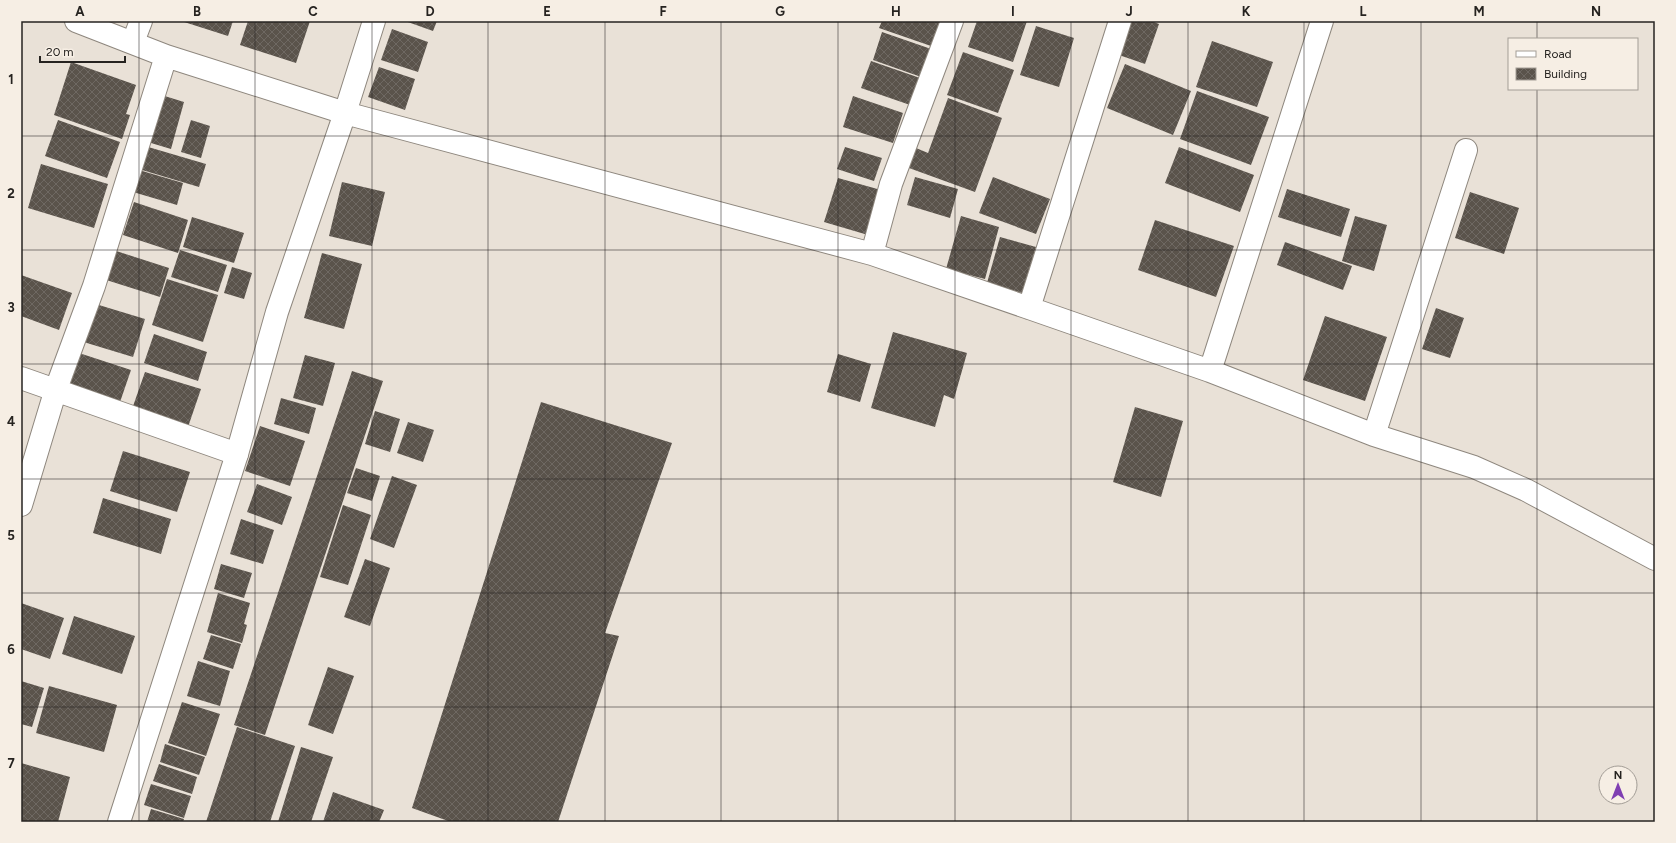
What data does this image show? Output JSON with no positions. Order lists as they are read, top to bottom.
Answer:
{
  "legend": ["Road", "Building"],
  "scale_bar": "20 m",
  "north": "top",
  "grid": {
    "columns": [
      "A",
      "B",
      "C",
      "D",
      "E",
      "F",
      "G",
      "H",
      "I",
      "J",
      "K",
      "L",
      "M",
      "N"
    ],
    "rows": [
      "1",
      "2",
      "3",
      "4",
      "5",
      "6",
      "7"
    ]
  }
}
